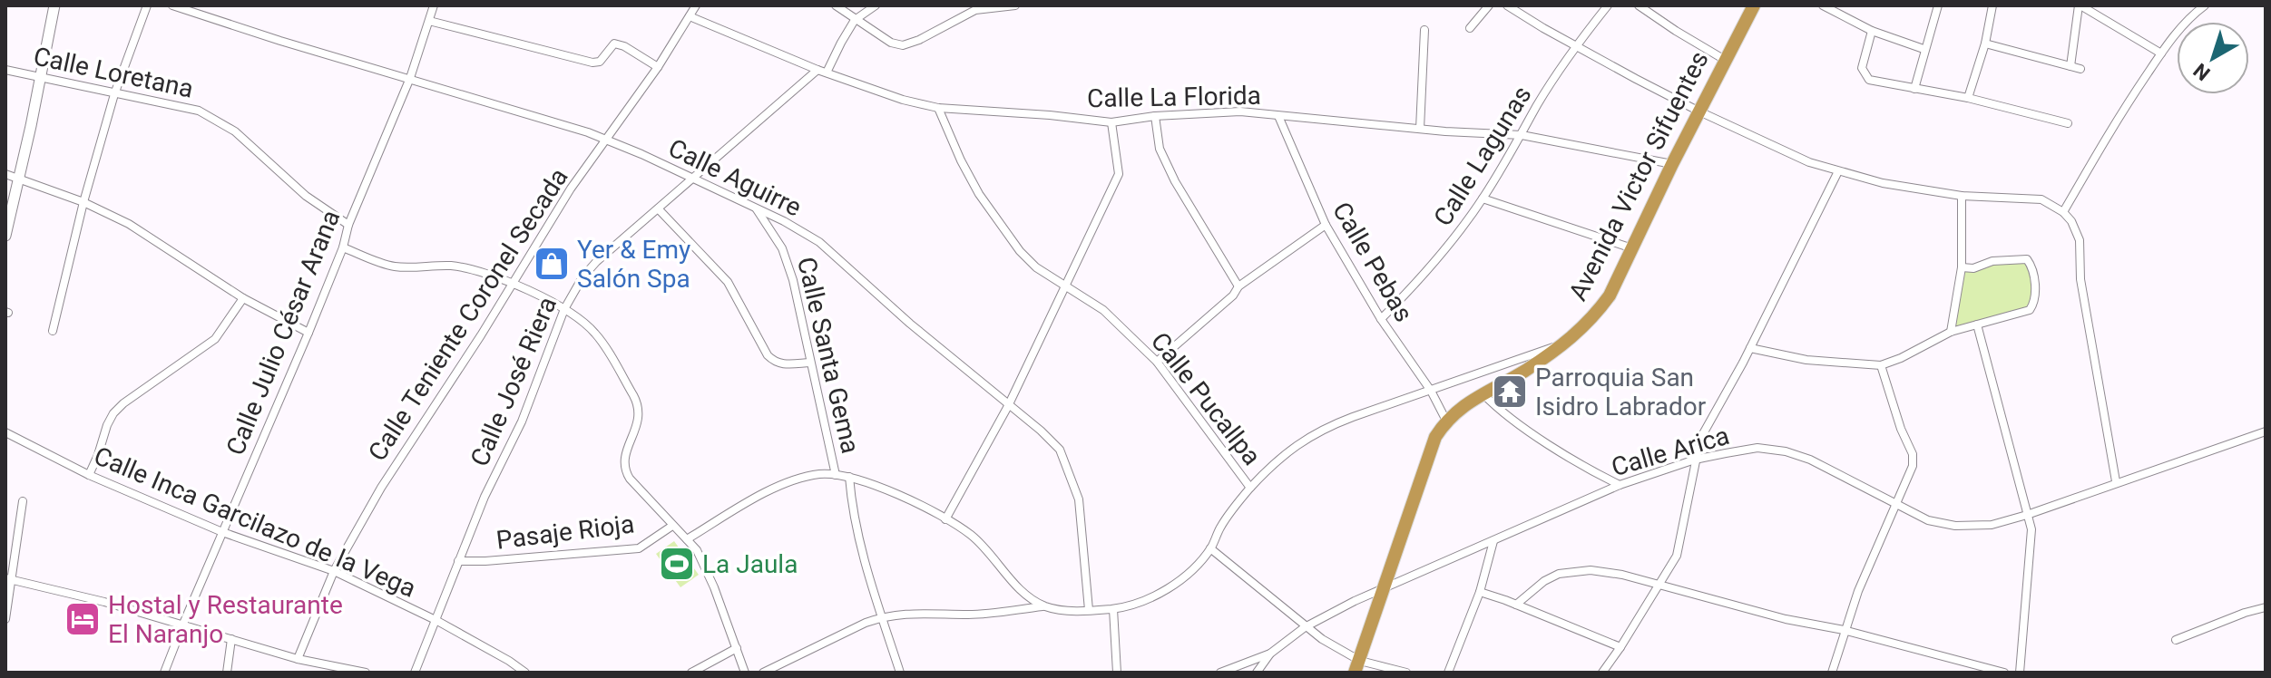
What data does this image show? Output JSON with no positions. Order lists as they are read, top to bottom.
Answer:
{
  "streets": {
    "highway": ["Avenida Victor Sifuentes"],
    "street": [
      "Calle Loretana",
      "Calle La Florida",
      "Calle Lagunas",
      "Calle Aguirre",
      "Calle Pebas",
      "Calle Teniente Coronel Secada",
      "Calle Julio César Arana",
      "Calle Santa Gema",
      "Calle José Riera",
      "Calle Pucallpa",
      "Calle Arica",
      "Calle Inca Garcilazo de la Vega",
      "Pasaje Rioja"
    ]
  },
  "crossings": [
    ["Calle Loretana", "Calle Julio César Arana"],
    ["Calle La Florida", "Calle Lagunas"],
    ["Calle La Florida", "Avenida Victor Sifuentes"],
    ["Calle La Florida", "Calle Pebas"],
    ["Calle La Florida", "Calle Teniente Coronel Secada"],
    ["Calle La Florida", "Calle José Riera"],
    ["Calle La Florida", "Calle Pucallpa"],
    ["Calle Lagunas", "Calle Pebas"],
    ["Avenida Victor Sifuentes", "Calle Pebas"],
    ["Avenida Victor Sifuentes", "Calle Arica"],
    ["Calle Aguirre", "Calle Teniente Coronel Secada"],
    ["Calle Aguirre", "Calle Julio César Arana"],
    ["Calle Aguirre", "Calle Santa Gema"],
    ["Calle Aguirre", "Calle José Riera"],
    ["Calle Teniente Coronel Secada", "Calle Inca Garcilazo de la Vega"],
    ["Calle Julio César Arana", "Calle Inca Garcilazo de la Vega"],
    ["Calle José Riera", "Calle Inca Garcilazo de la Vega"],
    ["Calle José Riera", "Pasaje Rioja"]
  ],
  "places": {
    "shop": ["Yer & Emy Salón Spa"],
    "temple": ["Parroquia San Isidro Labrador"],
    "sports": ["La Jaula"],
    "hotel": ["Hostal y Restaurante El Naranjo"]
  },
  "north": "bottom left"
}
